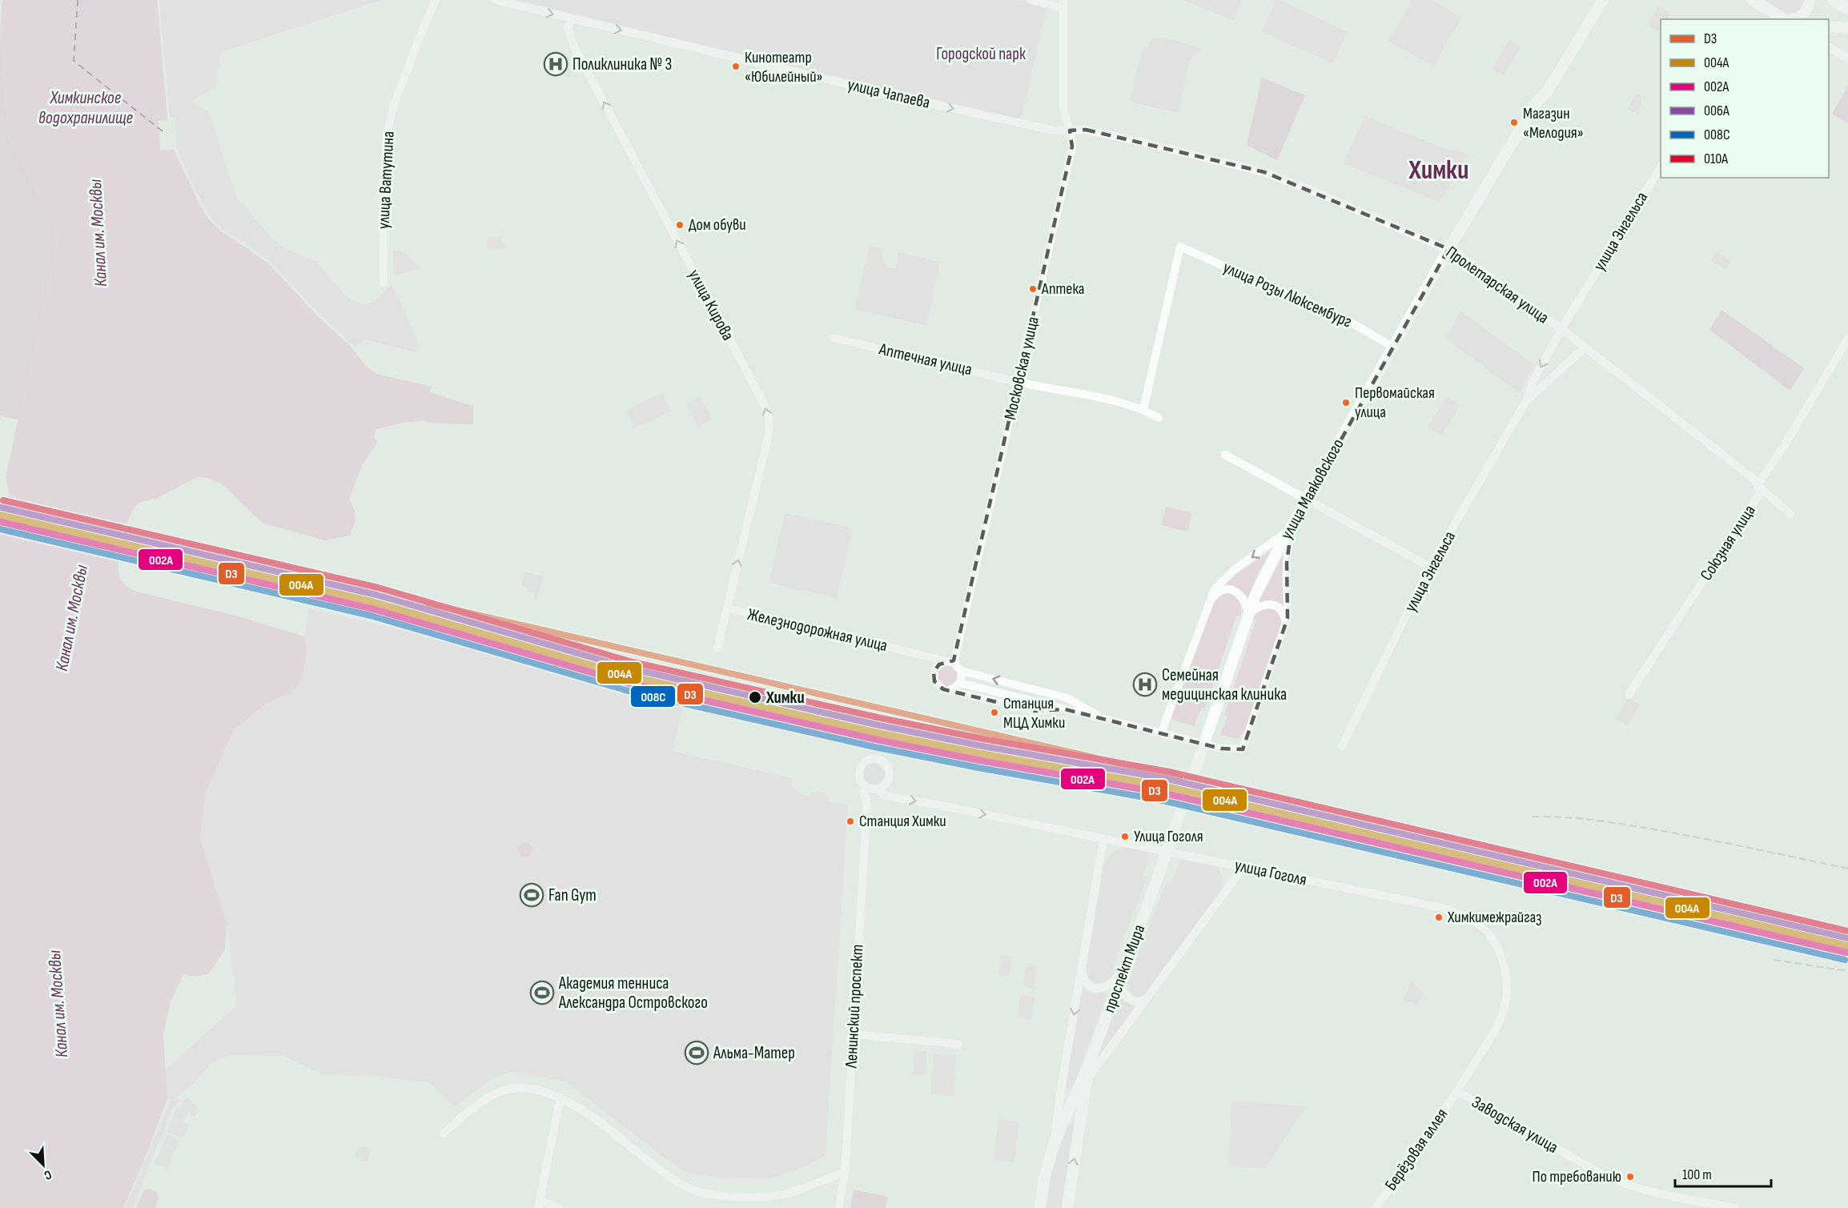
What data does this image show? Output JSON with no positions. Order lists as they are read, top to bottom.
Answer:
{
  "streets": {
    "main road": ["улица Маяковского", "проспект Мира"],
    "street": [
      "улица Чапаева",
      "улица Ватутина",
      "улица Энгельса",
      "Пролетарская улица",
      "улица Розы Люксембург",
      "улица Кирова",
      "Аптечная улица",
      "Московская улица",
      "Союзная улица",
      "Железнодорожная улица",
      "улица Гоголя",
      "Ленинский проспект",
      "Заводская улица",
      "Берёзовая аллея"
    ]
  },
  "crossings": [
    ["улица Чапаева", "Пролетарская улица"],
    ["улица Чапаева", "улица Кирова"],
    ["улица Чапаева", "Московская улица"],
    ["улица Энгельса", "Пролетарская улица"],
    ["Пролетарская улица", "Московская улица"],
    ["Пролетарская улица", "улица Маяковского"],
    ["Пролетарская улица", "Союзная улица"],
    ["улица Розы Люксембург", "улица Маяковского"],
    ["улица Кирова", "Железнодорожная улица"],
    ["Аптечная улица", "Московская улица"],
    ["Московская улица", "Железнодорожная улица"],
    ["улица Маяковского", "проспект Мира"],
    ["улица Гоголя", "Ленинский проспект"],
    ["улица Гоголя", "Заводская улица"],
    ["улица Гоголя", "Берёзовая аллея"],
    ["Заводская улица", "Берёзовая аллея"]
  ],
  "one_way": ["улица Чапаева", "улица Кирова"],
  "districts": ["Химки"],
  "water": ["Химкинское водохранилище", "Канал им. Москвы"],
  "parks": ["Городской парк"],
  "places": {
    "hospital": ["Поликлиника № 3", "Семейная медицинская клиника"],
    "other": [
      "Кинотеатр «Юбилейный»",
      "Магазин «Мелодия»",
      "Дом обуви",
      "Аптека",
      "Первомайская улица",
      "Химки",
      "Станция МЦД Химки",
      "Станция Химки",
      "Улица Гоголя",
      "Химкимежрайгаз",
      "По требованию"
    ],
    "sports": ["Fan Gym", "Академия тенниса Александра Островского", "Альма-Матер"]
  },
  "lines": [
    "transit line 010А",
    "transit line 006А",
    "transit line 004А",
    "transit line D3",
    "transit line 002А",
    "transit line 008С"
  ],
  "legend": [
    "D3",
    "004А",
    "002А",
    "006А",
    "008С",
    "010А"
  ],
  "scale_bar": "100 m",
  "north": "bottom right"
}
